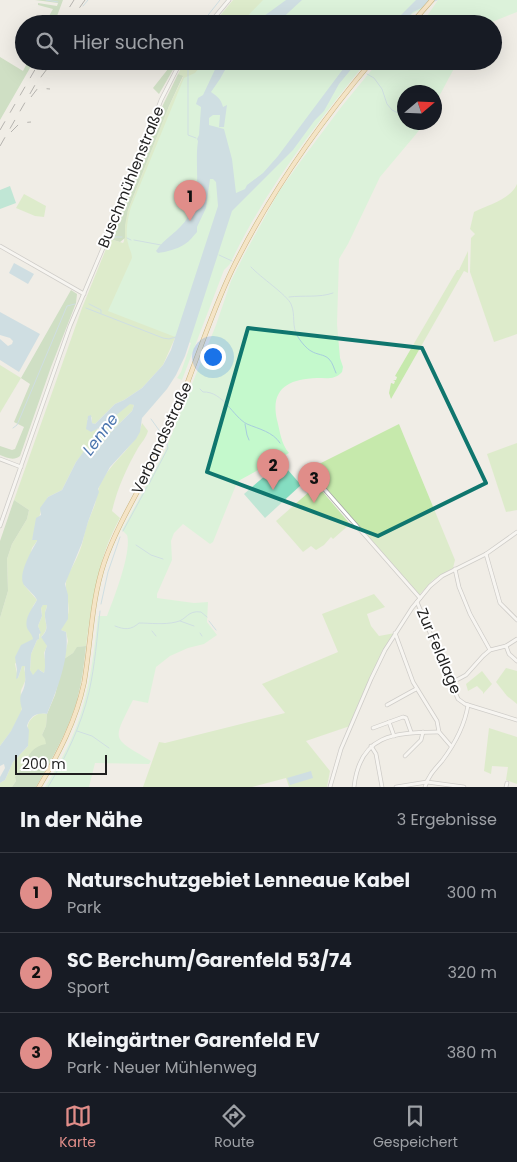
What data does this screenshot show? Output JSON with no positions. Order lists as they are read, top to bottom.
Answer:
{
  "streets": {
    "main road": ["Verbandsstraße"],
    "street": ["Buschmühlenstraße", "Zur Feldlage"]
  },
  "water": ["Lenne"],
  "scale_bar": "200 m",
  "north": "right",
  "page": {
    "search": "Hier suchen",
    "pins": ["1", "2", "3"],
    "scale": "200 m",
    "heading": ["In der Nähe", "3 Ergebnisse"],
    "list": [
      {
        "mark": "1",
        "name": "Naturschutzgebiet Lenneaue Kabel",
        "note": "Park",
        "value": "300 m"
      },
      {
        "mark": "2",
        "name": "SC Berchum/Garenfeld 53/74",
        "note": "Sport",
        "value": "320 m"
      },
      {
        "mark": "3",
        "name": "Kleingärtner Garenfeld EV",
        "note": "Park · Neuer Mühlenweg",
        "value": "380 m"
      }
    ],
    "nav": ["Karte", "Route", "Gespeichert"]
  }
}
